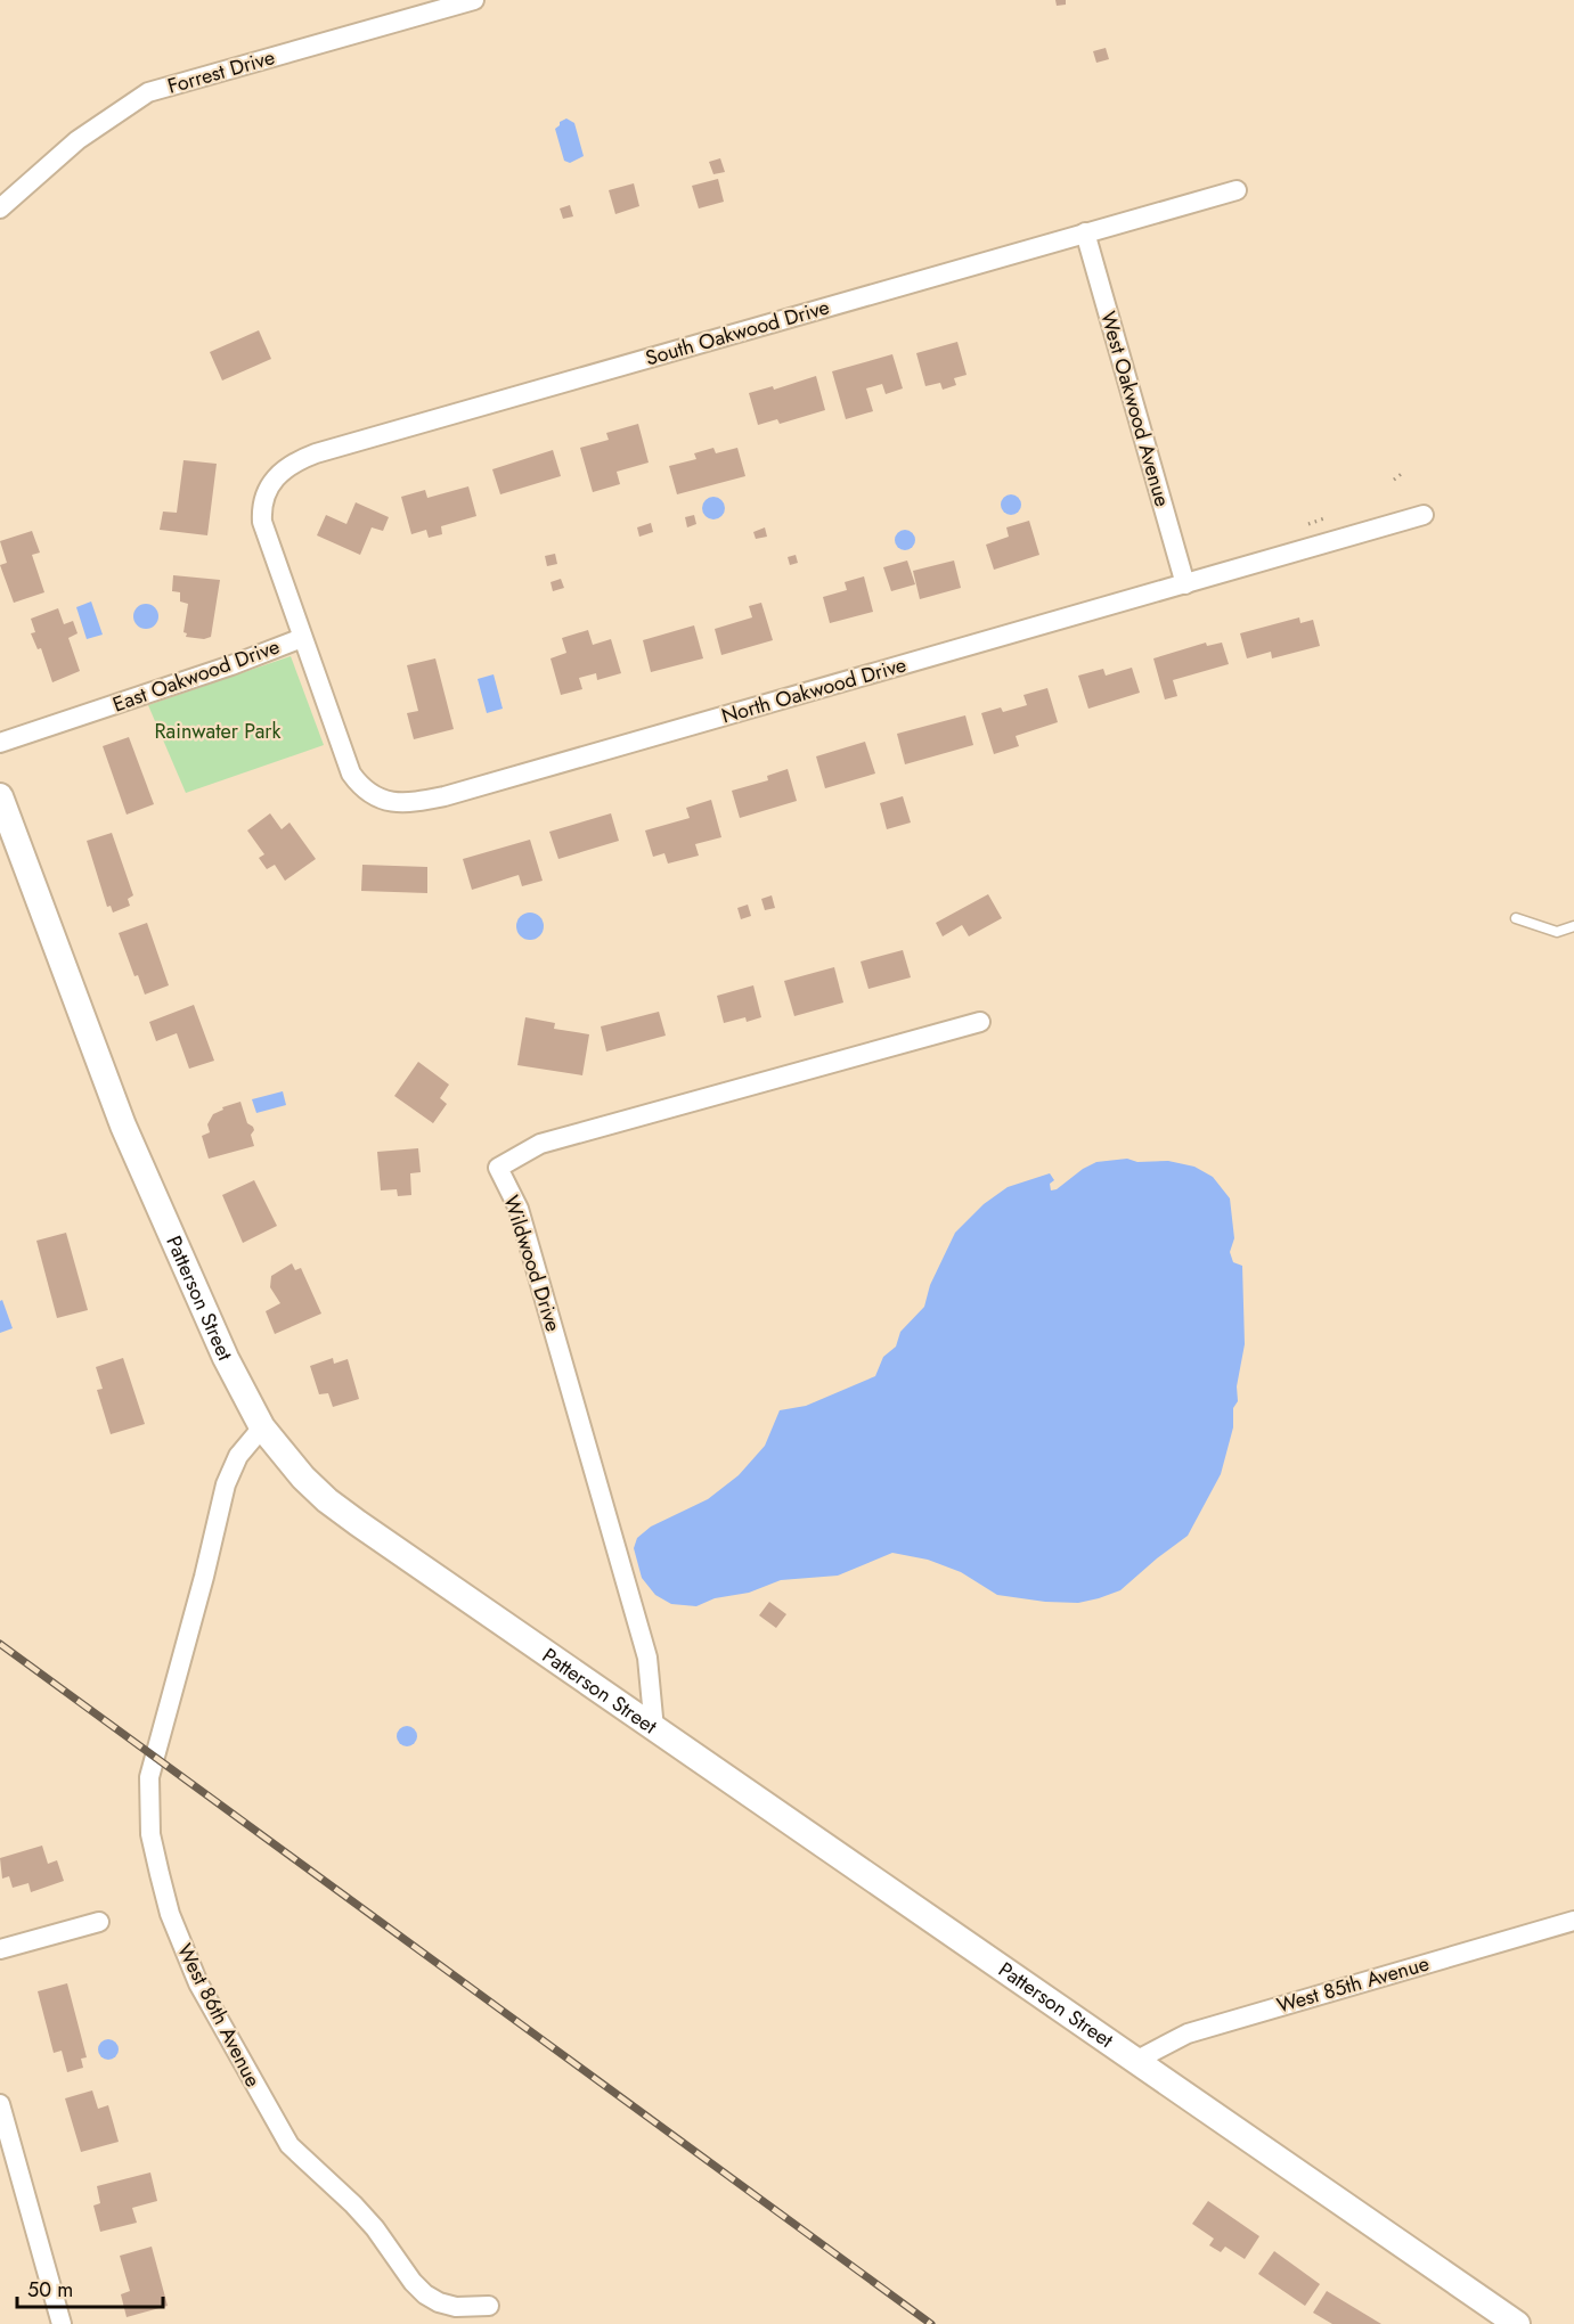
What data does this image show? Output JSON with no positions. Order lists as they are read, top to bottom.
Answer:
{
  "streets": {
    "street": [
      "Forrest Drive",
      "South Oakwood Drive",
      "West Oakwood Avenue",
      "East Oakwood Drive",
      "North Oakwood Drive",
      "Wildwood Drive",
      "Patterson Street",
      "West 85th Avenue",
      "West 86th Avenue"
    ]
  },
  "crossings": [
    ["South Oakwood Drive", "West Oakwood Avenue"],
    ["South Oakwood Drive", "East Oakwood Drive"],
    ["West Oakwood Avenue", "North Oakwood Drive"],
    ["East Oakwood Drive", "North Oakwood Drive"],
    ["Wildwood Drive", "Patterson Street"],
    ["Patterson Street", "West 85th Avenue"],
    ["Patterson Street", "West 86th Avenue"]
  ],
  "parks": ["Rainwater Park"],
  "scale_bar": "50 m"
}
